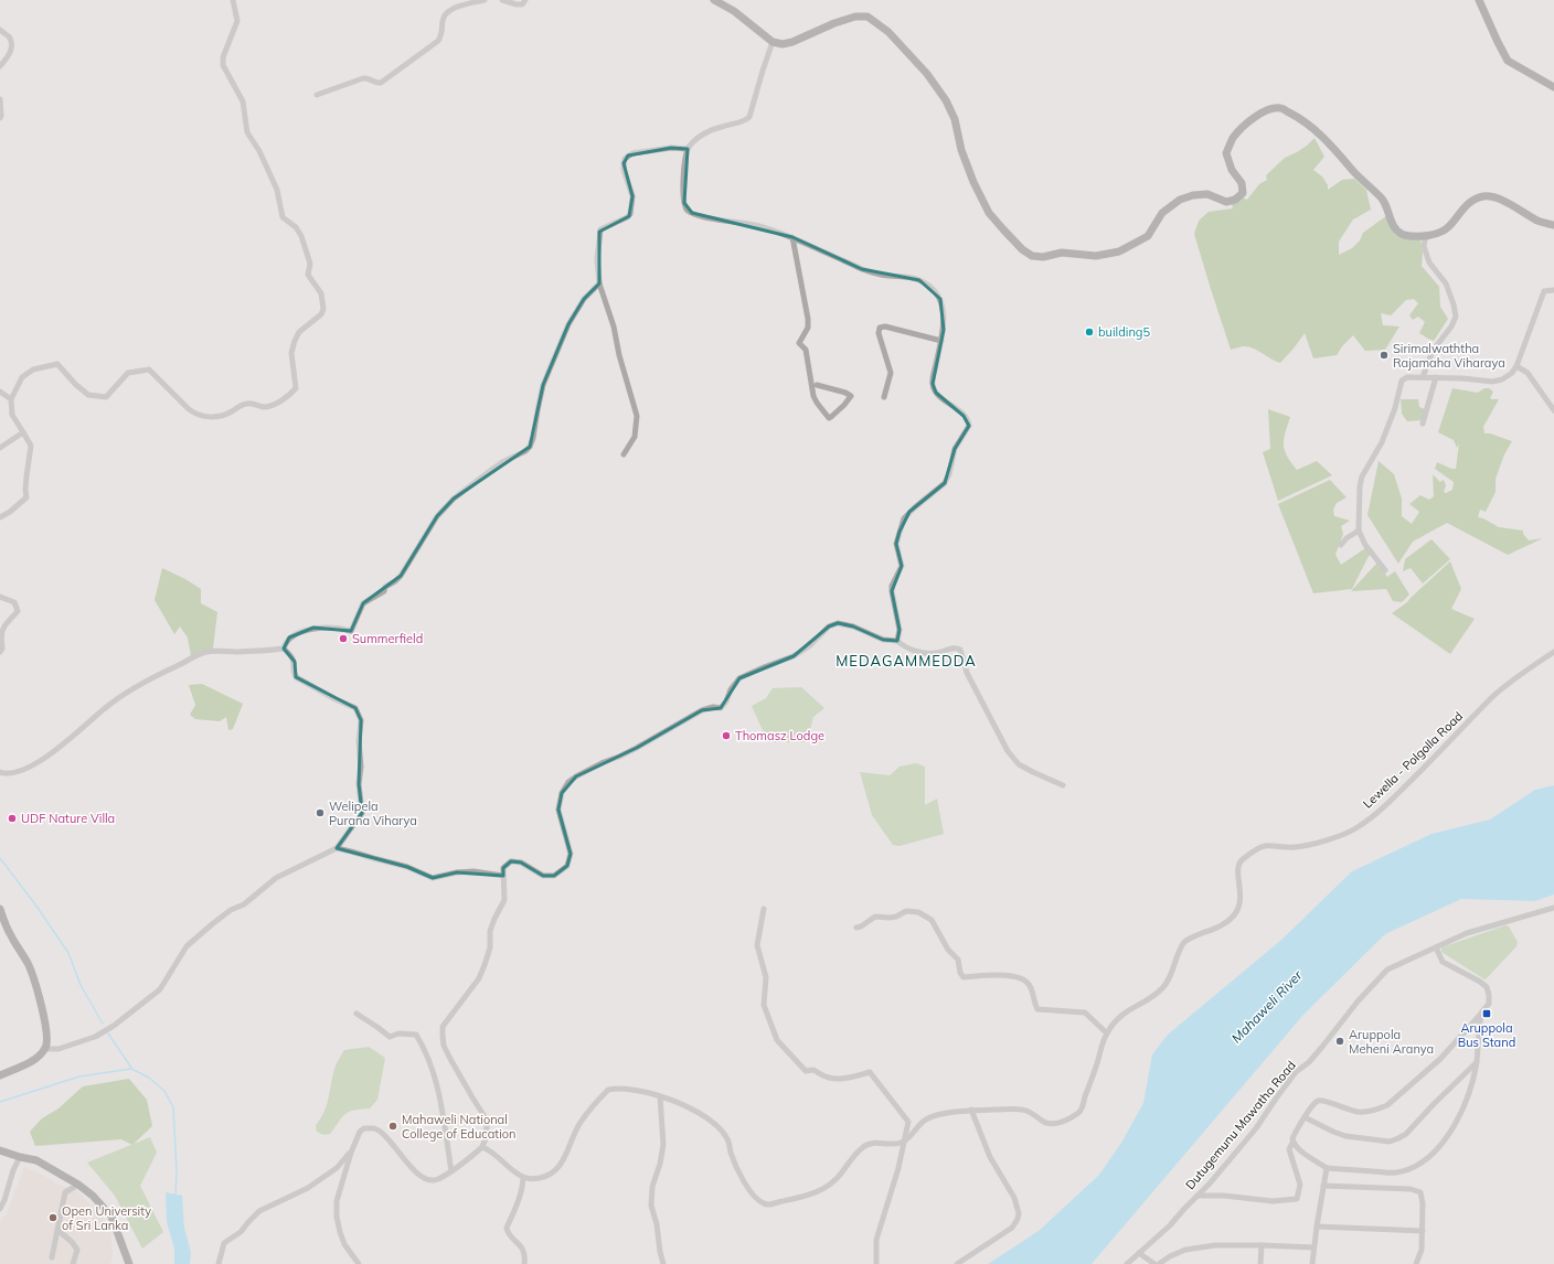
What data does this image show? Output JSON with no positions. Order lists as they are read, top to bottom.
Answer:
{
  "streets": {
    "street": ["Lewella - Polgolla Road", "Dutugemunu Mawatha Road"]
  },
  "districts": ["MEDAGAMMEDDA"],
  "water": ["Mahaweli River"],
  "places": {
    "other": [
      "building5",
      "Sirimalwaththa Rajamaha Viharaya",
      "Summerfield",
      "Thomasz Lodge",
      "Welipela Purana Viharya",
      "UDF Nature Villa",
      "Aruppola Meheni Aranya",
      "Mahaweli National College of Education",
      "Open University of Sri Lanka"
    ],
    "transit": ["Aruppola Bus Stand"]
  }
}
